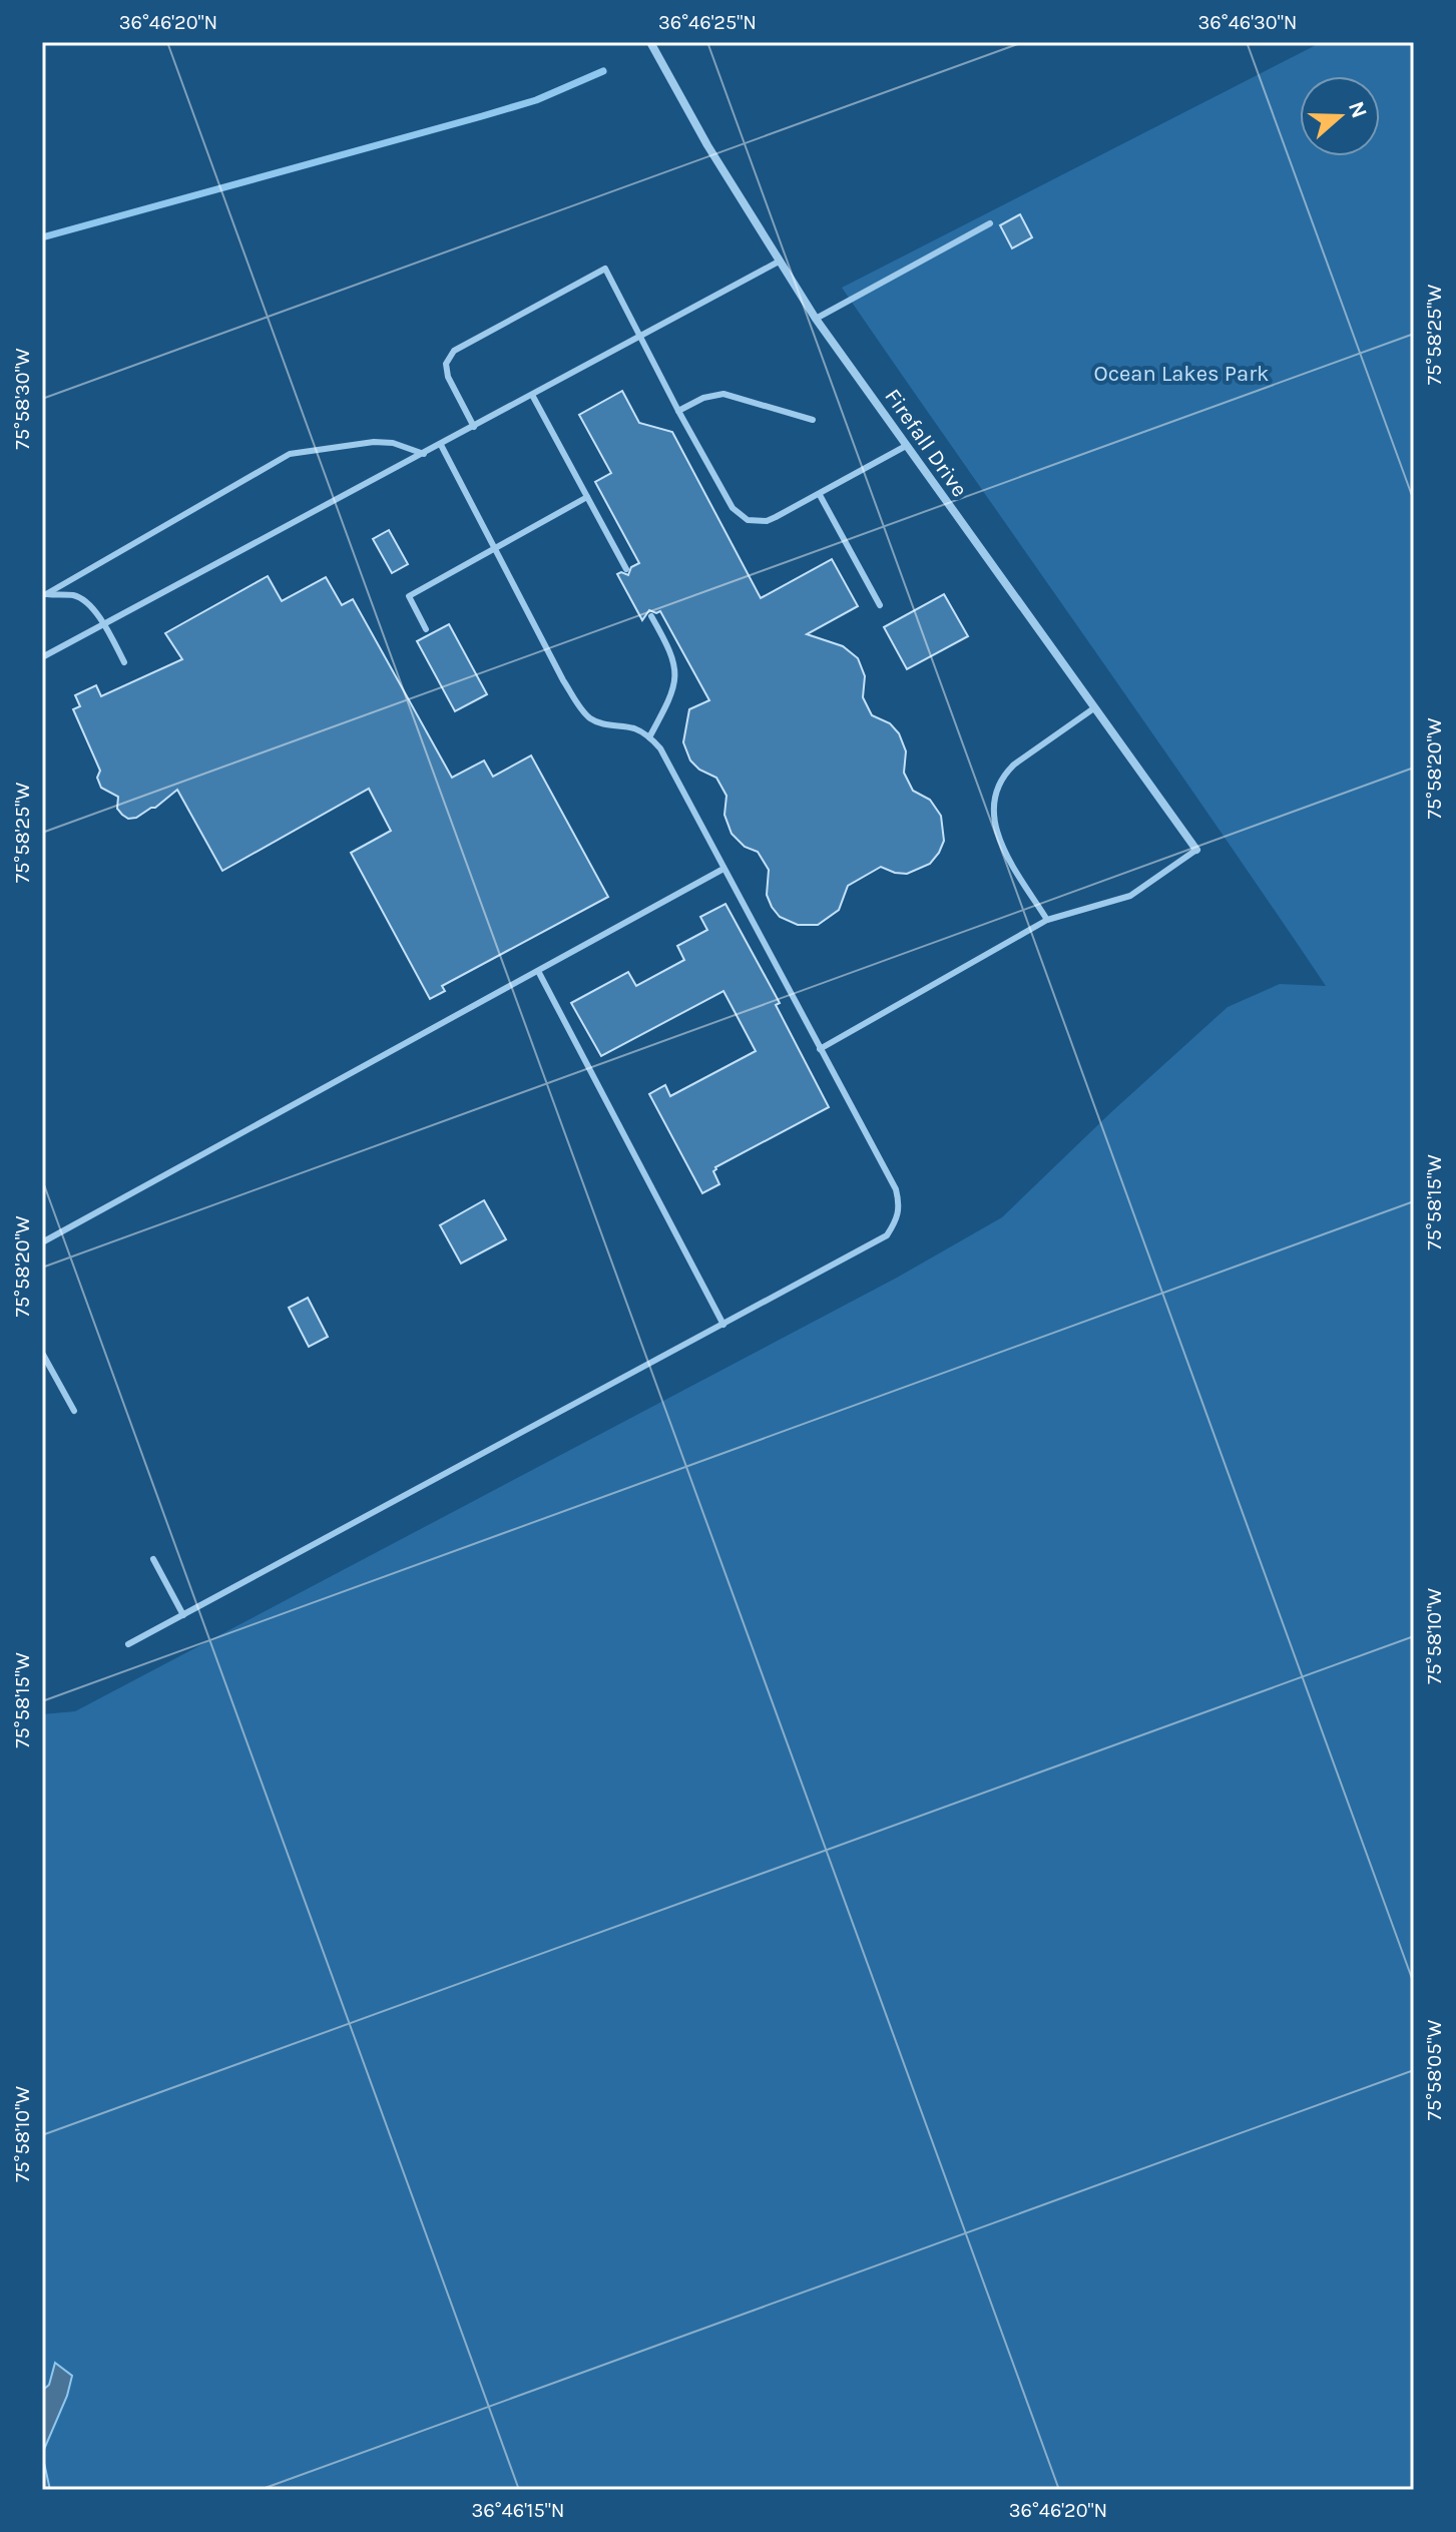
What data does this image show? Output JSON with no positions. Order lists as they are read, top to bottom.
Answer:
{
  "streets": {
    "street": ["Firefall Drive"]
  },
  "parks": ["Ocean Lakes Park"],
  "north": "right",
  "coordinates": [
    "36°46'20\"N",
    "36°46'25\"N",
    "36°46'30\"N",
    "75°58'25\"W",
    "75°58'30\"W",
    "75°58'20\"W",
    "75°58'15\"W",
    "75°58'10\"W",
    "75°58'05\"W",
    "36°46'15\"N"
  ]
}
